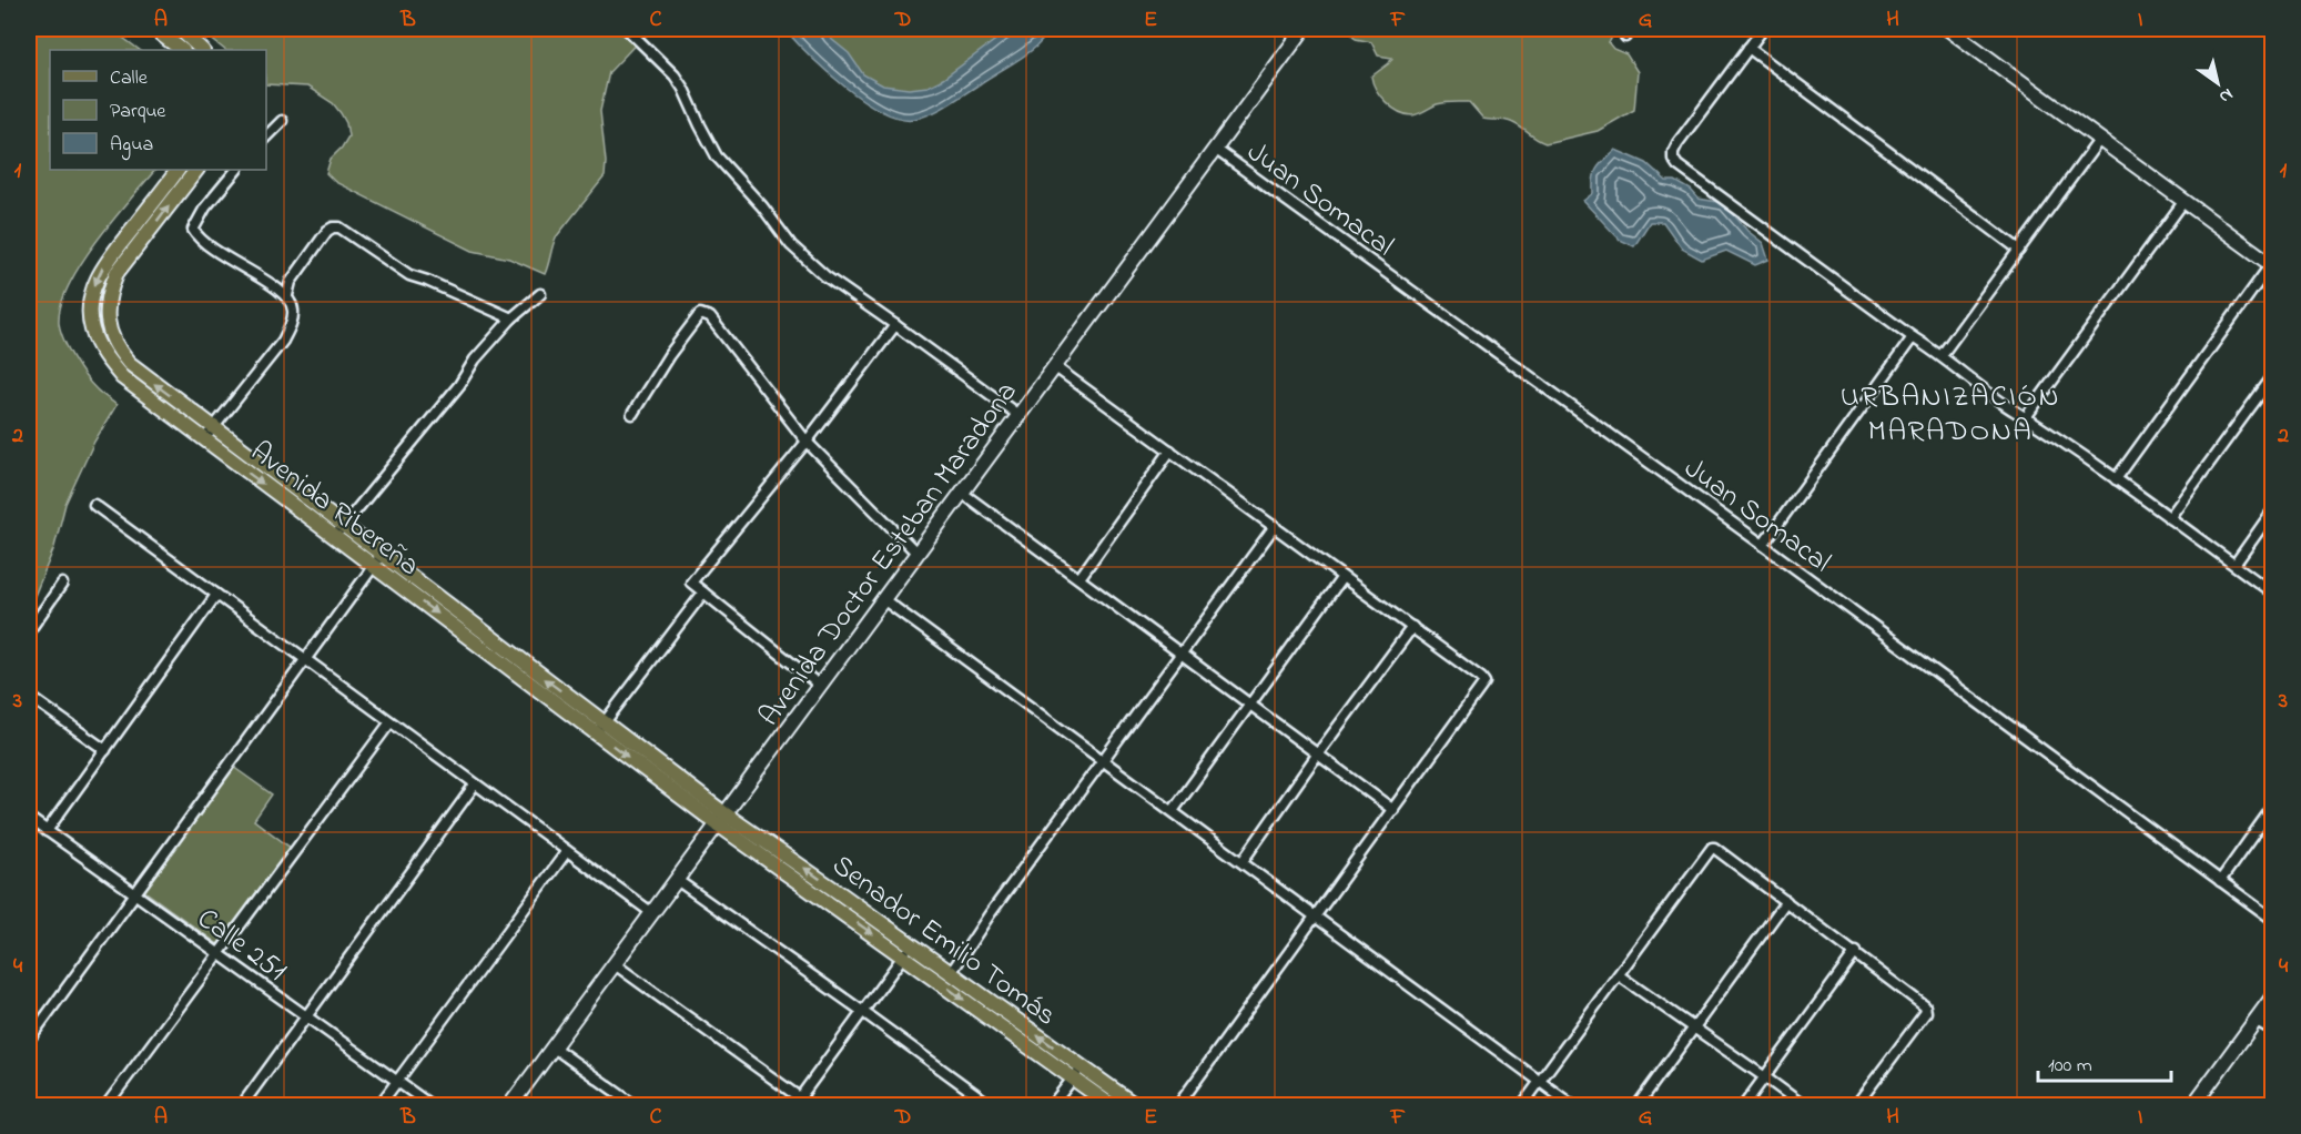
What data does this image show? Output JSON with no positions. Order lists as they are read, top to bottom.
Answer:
{
  "streets": {
    "main road": ["Avenida Ribereña", "Avenida Doctor Esteban Maradona", "Senador Emilio Tomás"],
    "street": ["Juan Somacal", "Calle 251"]
  },
  "crossings": [
    ["Juan Somacal", "Avenida Doctor Esteban Maradona"],
    ["Avenida Ribereña", "Avenida Doctor Esteban Maradona"],
    ["Avenida Ribereña", "Senador Emilio Tomás"],
    ["Avenida Doctor Esteban Maradona", "Senador Emilio Tomás"]
  ],
  "districts": ["URBANIZACIÓN MARADONA"],
  "legend": ["Calle", "Parque", "Agua"],
  "scale_bar": "100 m",
  "north": "bottom right",
  "grid": {
    "columns": [
      "A",
      "B",
      "C",
      "D",
      "E",
      "F",
      "G",
      "H",
      "I"
    ],
    "rows": [
      "1",
      "2",
      "3",
      "4"
    ]
  }
}
